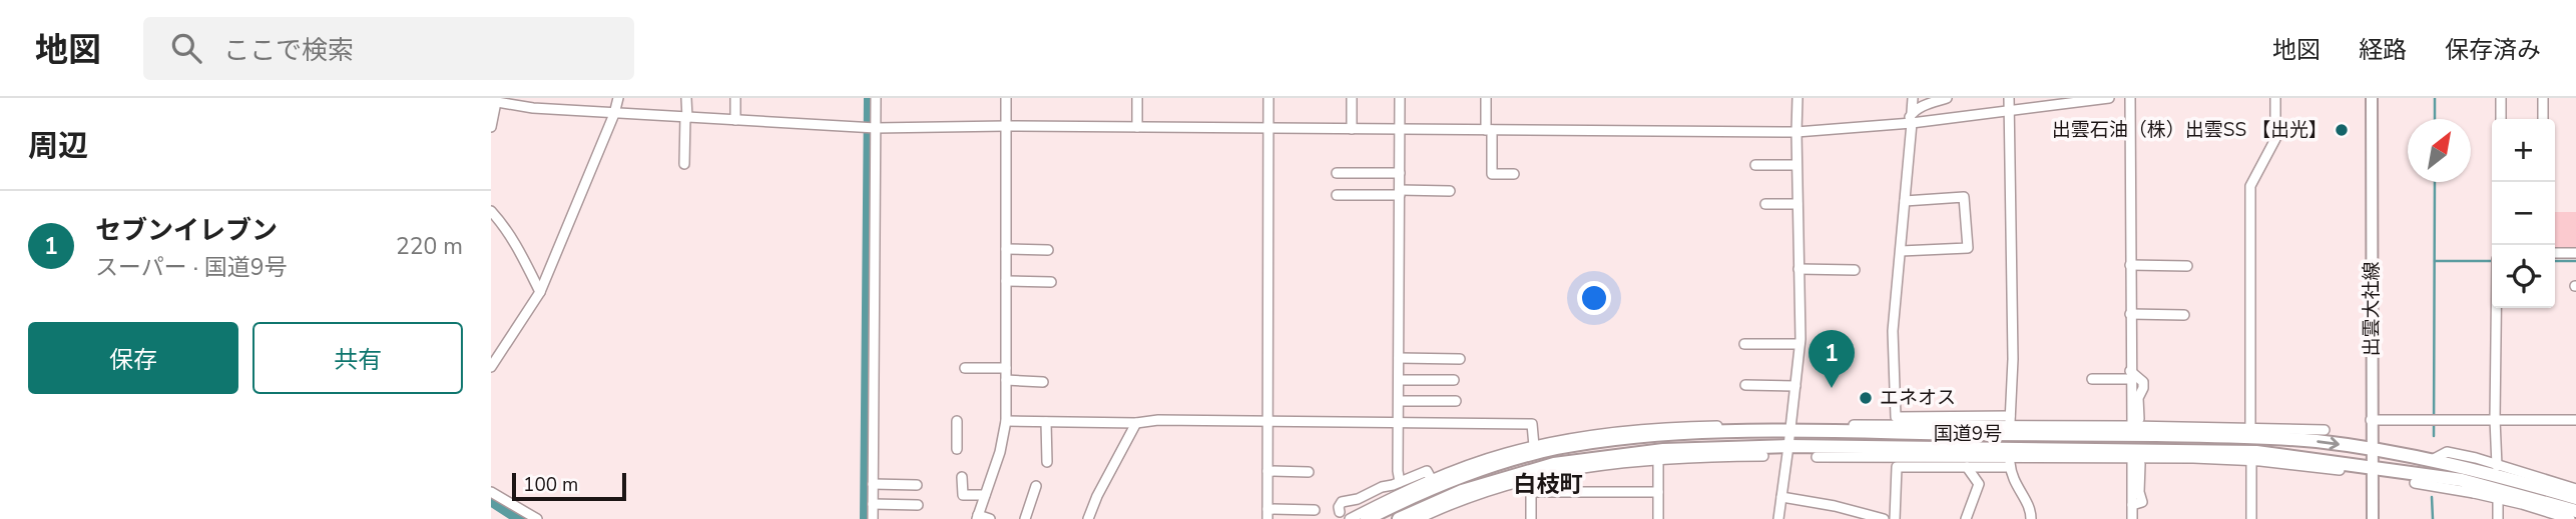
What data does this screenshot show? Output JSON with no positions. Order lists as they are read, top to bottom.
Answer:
{
  "streets": {
    "highway": ["国道9号"],
    "main road": ["出雲大社線"]
  },
  "crossings": [
    ["出雲大社線", "国道9号"]
  ],
  "districts": ["白枝町"],
  "places": ["出雲石油（株）出雲SS 【出光】", "エネオス"],
  "scale_bar": "100 m",
  "north": "top right",
  "page": {
    "header": "地図",
    "search": "ここで検索",
    "nav": ["地図", "経路", "保存済み"],
    "heading": "周辺",
    "map_buttons": ["+", "−"],
    "list": [
      {
        "mark": "1",
        "name": "セブンイレブン",
        "note": "スーパー · 国道9号",
        "value": "220 m"
      }
    ],
    "buttons": ["保存", "共有"],
    "pins": "1",
    "scale": "100 m"
  }
}
